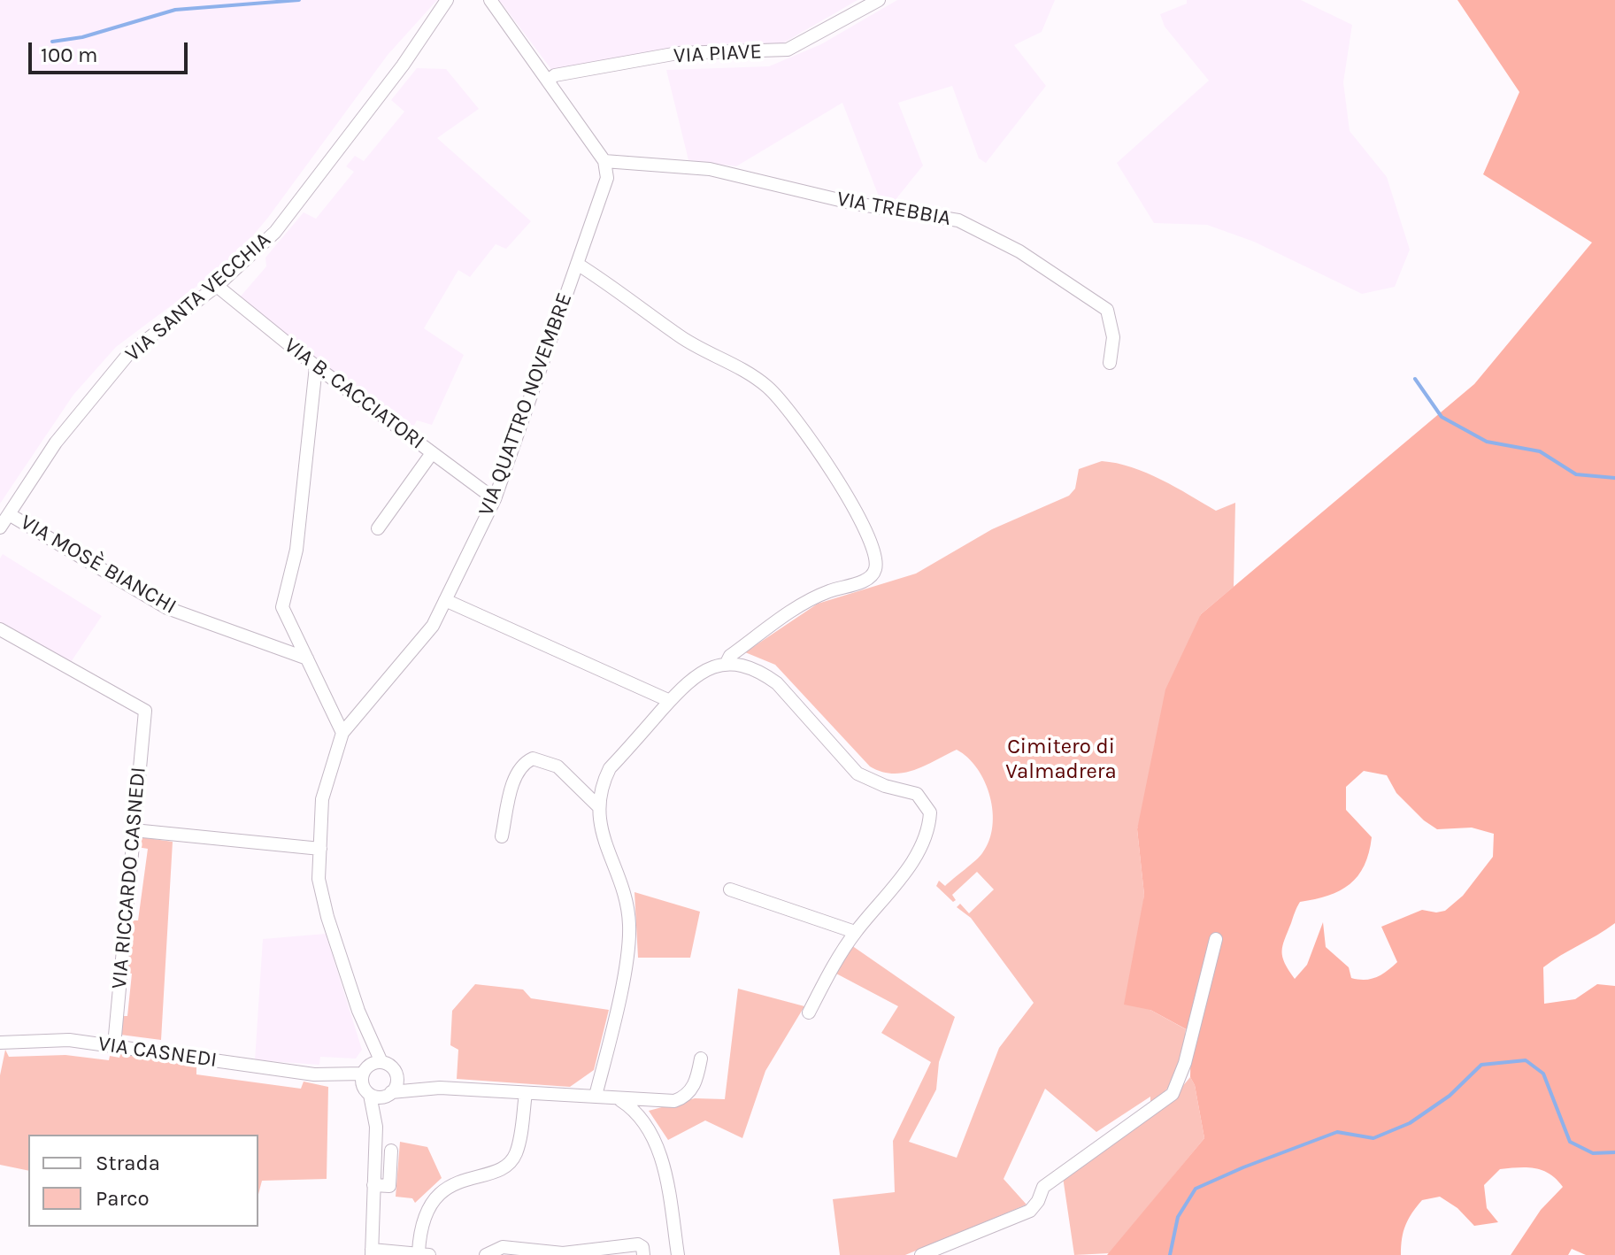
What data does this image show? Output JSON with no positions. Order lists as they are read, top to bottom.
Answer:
{
  "streets": {
    "street": [
      "VIA PIAVE",
      "VIA TREBBIA",
      "VIA SANTA VECCHIA",
      "VIA B. CACCIATORI",
      "VIA QUATTRO NOVEMBRE",
      "VIA MOSÈ BIANCHI",
      "VIA RICCARDO CASNEDI",
      "VIA CASNEDI"
    ]
  },
  "crossings": [
    ["VIA TREBBIA", "VIA QUATTRO NOVEMBRE"],
    ["VIA SANTA VECCHIA", "VIA B. CACCIATORI"],
    ["VIA SANTA VECCHIA", "VIA MOSÈ BIANCHI"],
    ["VIA B. CACCIATORI", "VIA QUATTRO NOVEMBRE"],
    ["VIA QUATTRO NOVEMBRE", "VIA CASNEDI"],
    ["VIA RICCARDO CASNEDI", "VIA CASNEDI"]
  ],
  "parks": ["Cimitero di Valmadrera"],
  "legend": ["Strada", "Parco"],
  "scale_bar": "100 m"
}
